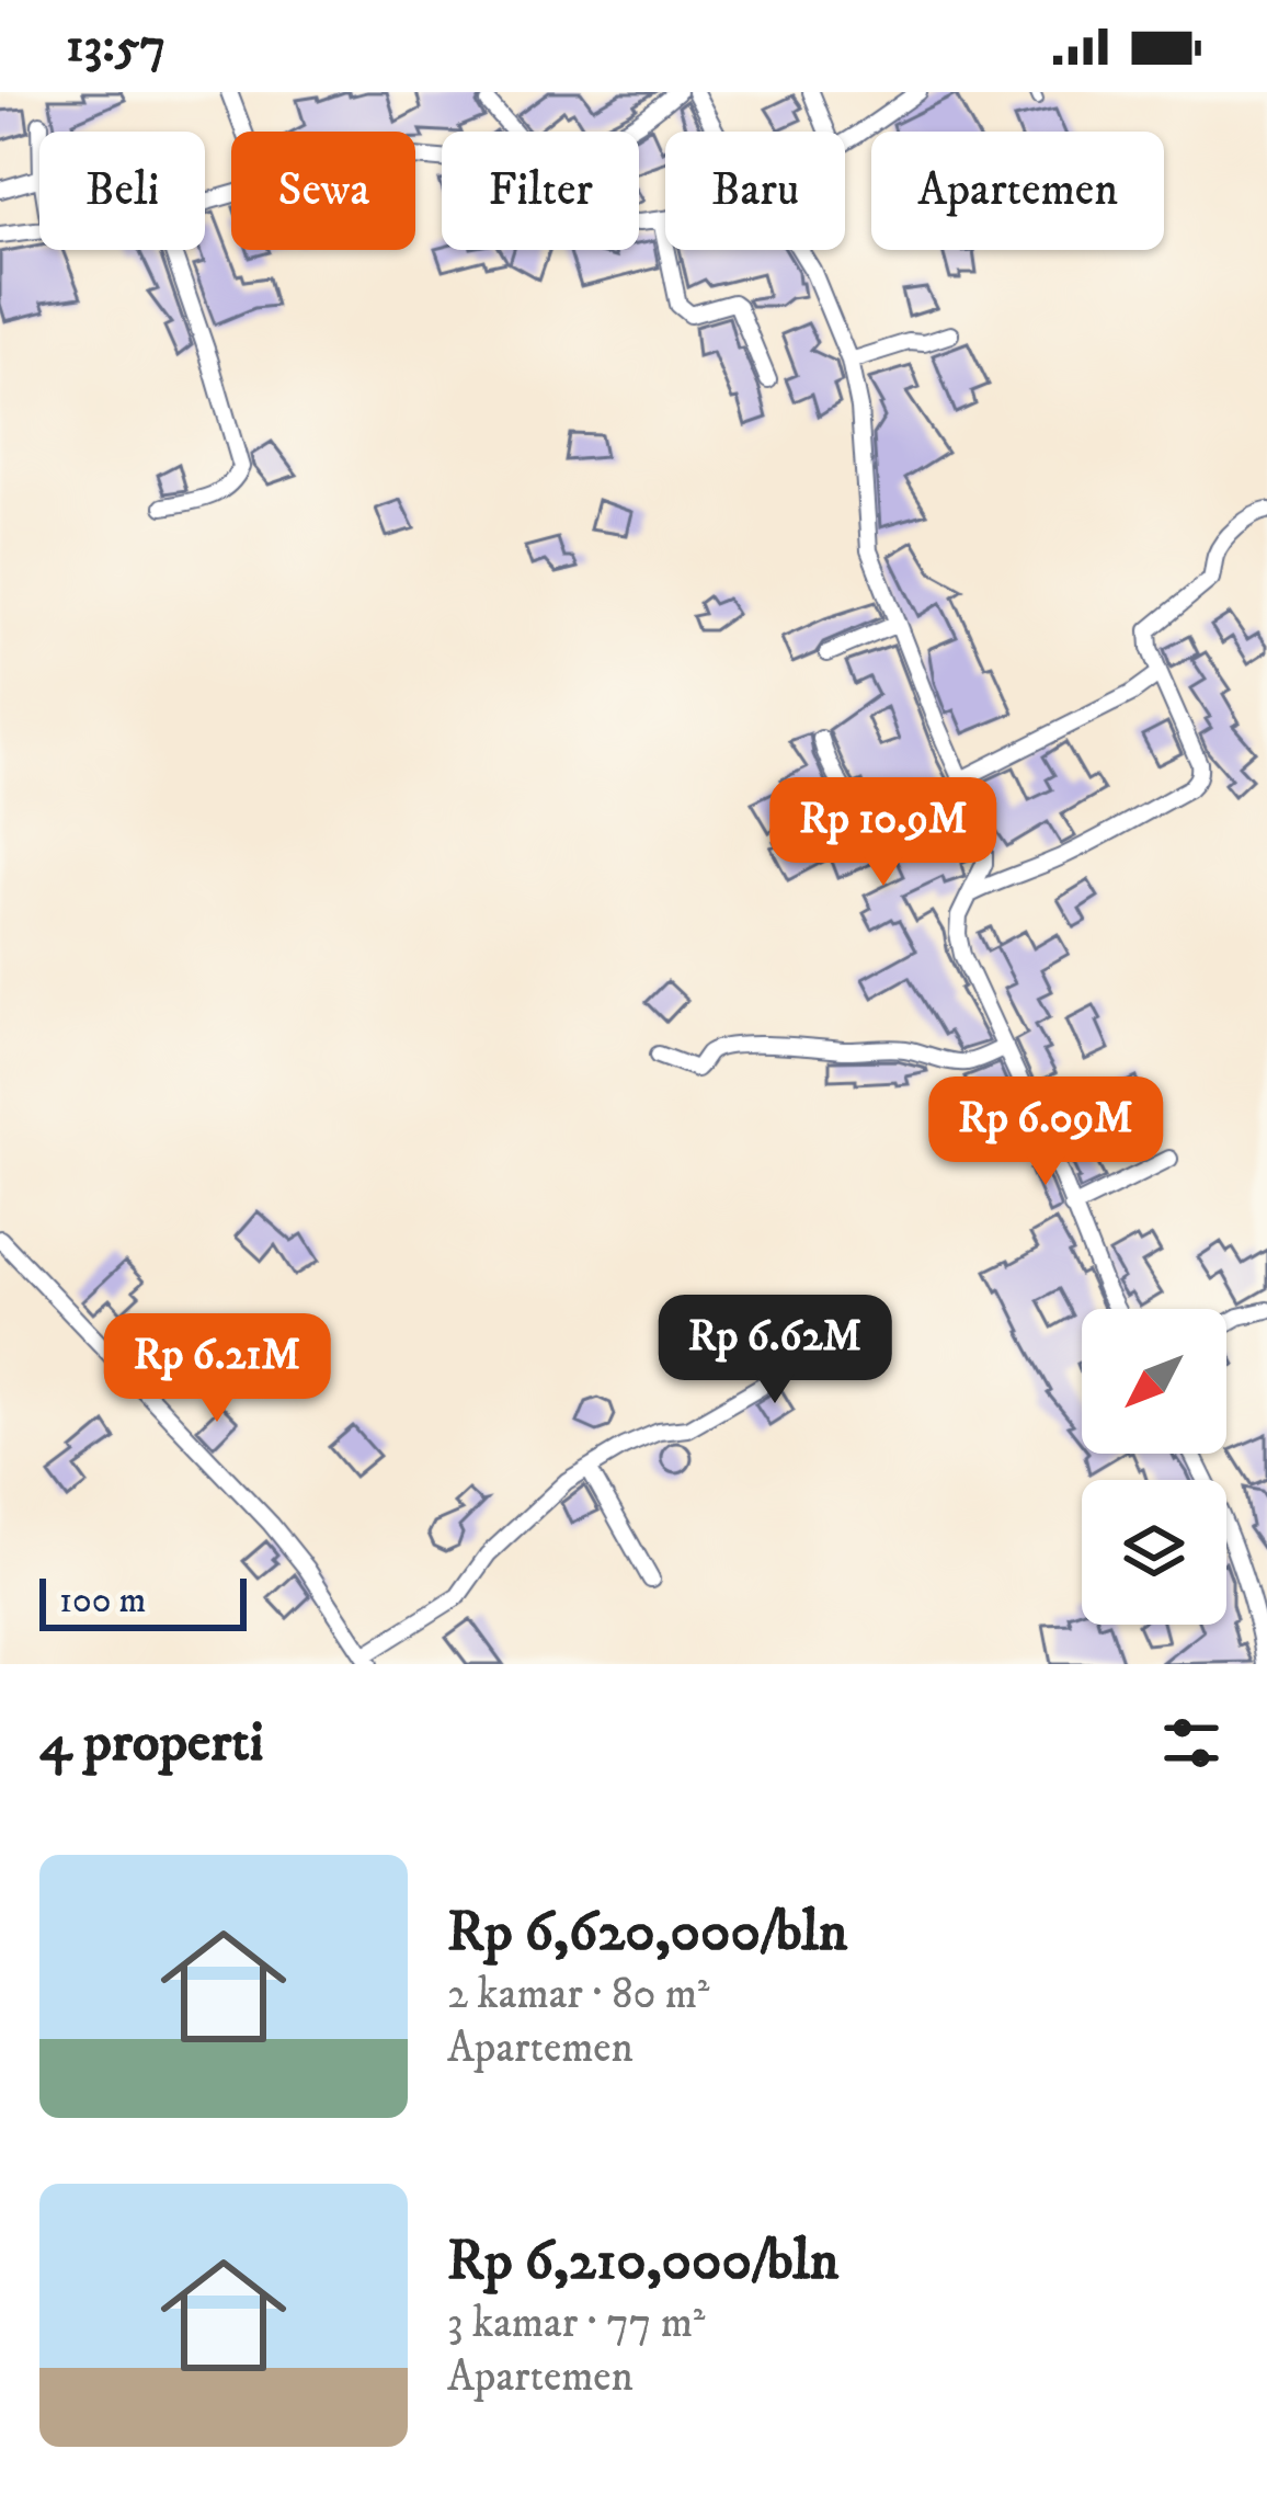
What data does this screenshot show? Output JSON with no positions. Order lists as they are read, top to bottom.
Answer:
{
  "scale_bar": "100 m",
  "north": "bottom left",
  "page": {
    "status": "13:57",
    "chip": [
      "Beli",
      "Sewa",
      "Filter",
      "Baru",
      "Apartemen"
    ],
    "price": [
      "Rp 10.9M",
      "Rp 6.09M",
      "Rp 6.62M",
      "Rp 6.21M"
    ],
    "scale": "100 m",
    "heading": "4 properti",
    "list": [
      {
        "name": "Rp 6,620,000/bln",
        "note": "2 kamar · 80 m² · Apartemen"
      },
      {
        "name": "Rp 6,210,000/bln",
        "note": "3 kamar · 77 m² · Apartemen"
      }
    ]
  }
}
